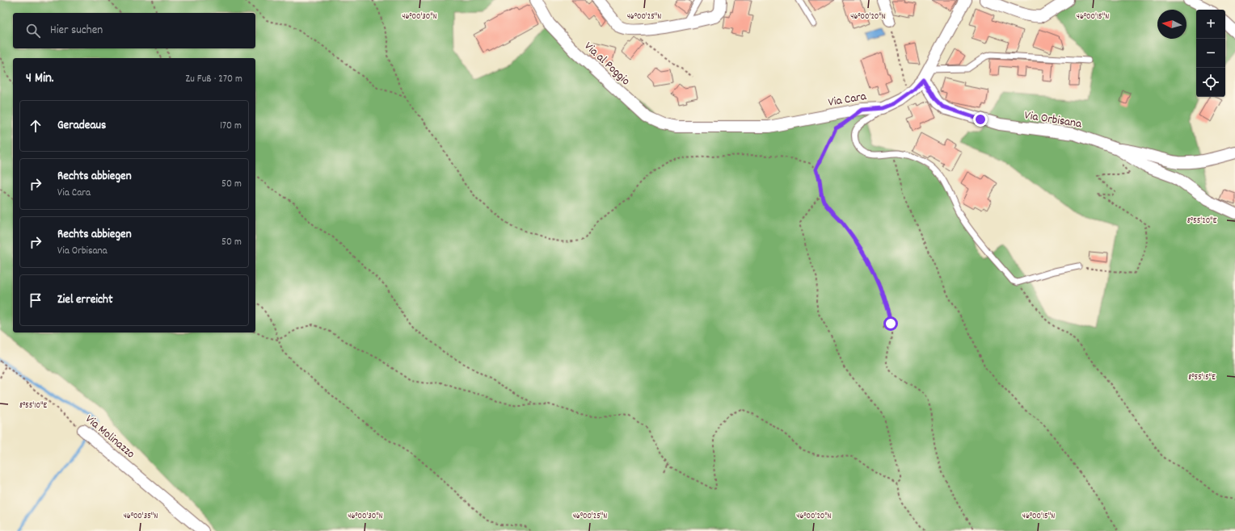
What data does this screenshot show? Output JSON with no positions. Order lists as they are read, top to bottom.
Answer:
{
  "streets": {
    "street": [
      "Via al Poggio",
      "Via Cara",
      "Via Orbisana",
      "Via Molinazzo"
    ]
  },
  "crossings": [
    ["Via al Poggio", "Via Cara"],
    ["Via Cara", "Via Orbisana"]
  ],
  "north": "left",
  "page": {
    "map_buttons": ["+", "−"],
    "search": "Hier suchen",
    "heading": ["4 Min.", "Zu Fuß · 270 m"],
    "list": [
      ["Geradeaus", "170 m"],
      ["Rechts abbiegen", "Via Cara", "50 m"],
      ["Rechts abbiegen", "Via Orbisana", "50 m"],
      "Ziel erreicht"
    ]
  },
  "coordinates": [
    "46°00'30\"N",
    "46°00'25\"N",
    "46°00'20\"N",
    "46°00'15\"N",
    "8°55'20\"E",
    "8°55'15\"E",
    "8°55'10\"E",
    "46°00'35\"N"
  ]
}
